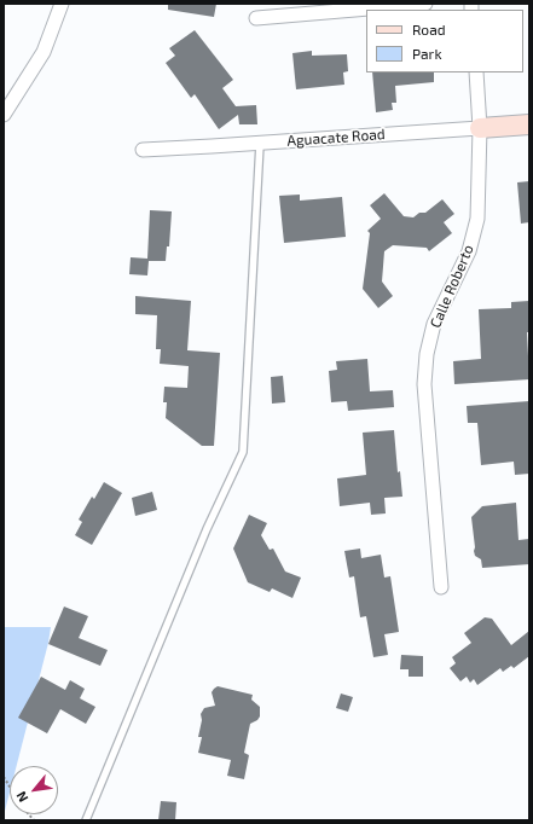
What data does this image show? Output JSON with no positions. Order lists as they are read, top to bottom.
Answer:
{
  "streets": {
    "street": ["Aguacate Road", "Calle Roberto"]
  },
  "crossings": [
    ["Aguacate Road", "Calle Roberto"]
  ],
  "legend": ["Road", "Park"],
  "north": "bottom left"
}
